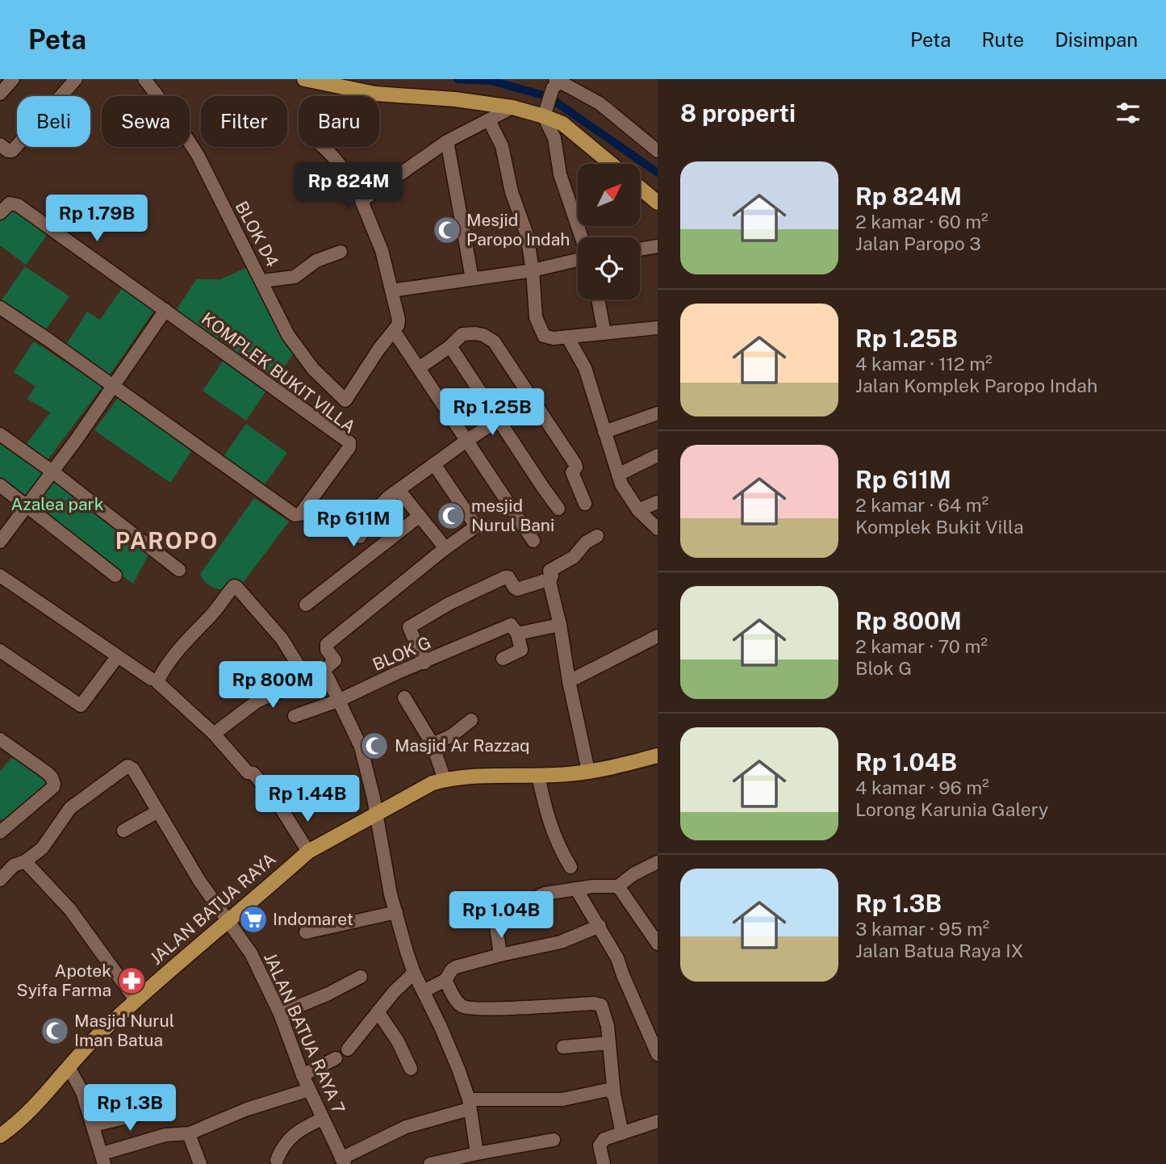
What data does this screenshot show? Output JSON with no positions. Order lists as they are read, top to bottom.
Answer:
{
  "streets": {
    "main road": ["JALAN BATUA RAYA"],
    "street": [
      "BLOK D4",
      "KOMPLEK BUKIT VILLA",
      "BLOK G",
      "JALAN BATUA RAYA 7"
    ]
  },
  "crossings": [
    ["JALAN BATUA RAYA", "JALAN BATUA RAYA 7"]
  ],
  "districts": ["PAROPO"],
  "parks": ["Azalea park"],
  "places": {
    "mosque": [
      "Mesjid Paropo Indah",
      "mesjid Nurul Bani",
      "Masjid Ar Razzaq",
      "Masjid Nurul Iman Batua"
    ],
    "supermarket": ["Indomaret"],
    "pharmacy": ["Apotek Syifa Farma"]
  },
  "north": "top right",
  "page": {
    "header": "Peta",
    "nav": ["Peta", "Rute", "Disimpan"],
    "heading": "8 properti",
    "chip": [
      "Beli",
      "Sewa",
      "Filter",
      "Baru"
    ],
    "list": [
      {
        "name": "Rp 824M",
        "note": "2 kamar · 60 m² · Jalan Paropo 3"
      },
      {
        "name": "Rp 1.25B",
        "note": "4 kamar · 112 m² · Jalan Komplek Paropo Indah"
      },
      {
        "name": "Rp 611M",
        "note": "2 kamar · 64 m² · Komplek Bukit Villa"
      },
      {
        "name": "Rp 800M",
        "note": "2 kamar · 70 m² · Blok G"
      },
      {
        "name": "Rp 1.04B",
        "note": "4 kamar · 96 m² · Lorong Karunia Galery"
      },
      {
        "name": "Rp 1.3B",
        "note": "3 kamar · 95 m² · Jalan Batua Raya IX"
      }
    ],
    "price": [
      "Rp 824M",
      "Rp 1.79B",
      "Rp 1.25B",
      "Rp 611M",
      "Rp 800M",
      "Rp 1.44B",
      "Rp 1.04B",
      "Rp 1.3B"
    ]
  }
}
